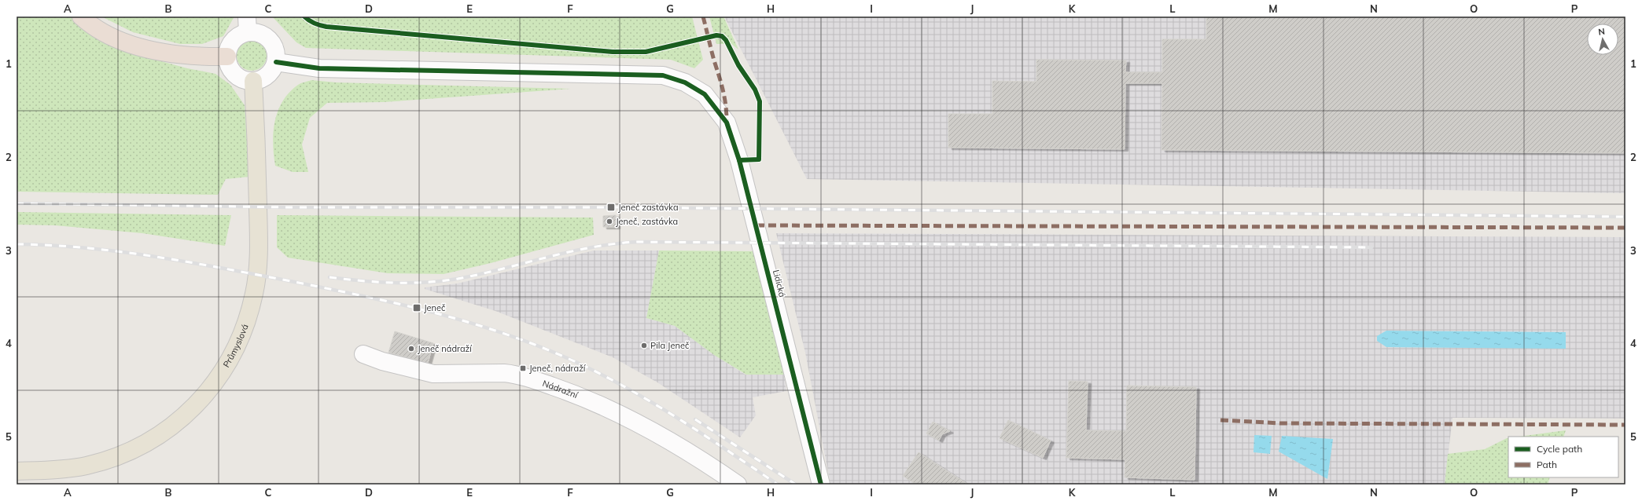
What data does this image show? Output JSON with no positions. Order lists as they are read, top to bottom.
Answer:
{
  "streets": {
    "main road": ["Průmyslová"],
    "street": ["Lidická", "Nádražní"]
  },
  "crossings": [
    ["Lidická", "Průmyslová"]
  ],
  "places": {
    "transit": ["Jeneč zastávka", "Jeneč", "Jeneč, nádraží"],
    "other": ["Jeneč, zastávka", "Pila Jeneč", "Jeneč nádraží"]
  },
  "legend": ["Cycle path", "Path"],
  "north": "top",
  "grid": {
    "columns": [
      "A",
      "B",
      "C",
      "D",
      "E",
      "F",
      "G",
      "H",
      "I",
      "J",
      "K",
      "L",
      "M",
      "N",
      "O",
      "P"
    ],
    "rows": [
      "1",
      "2",
      "3",
      "4",
      "5"
    ]
  }
}
